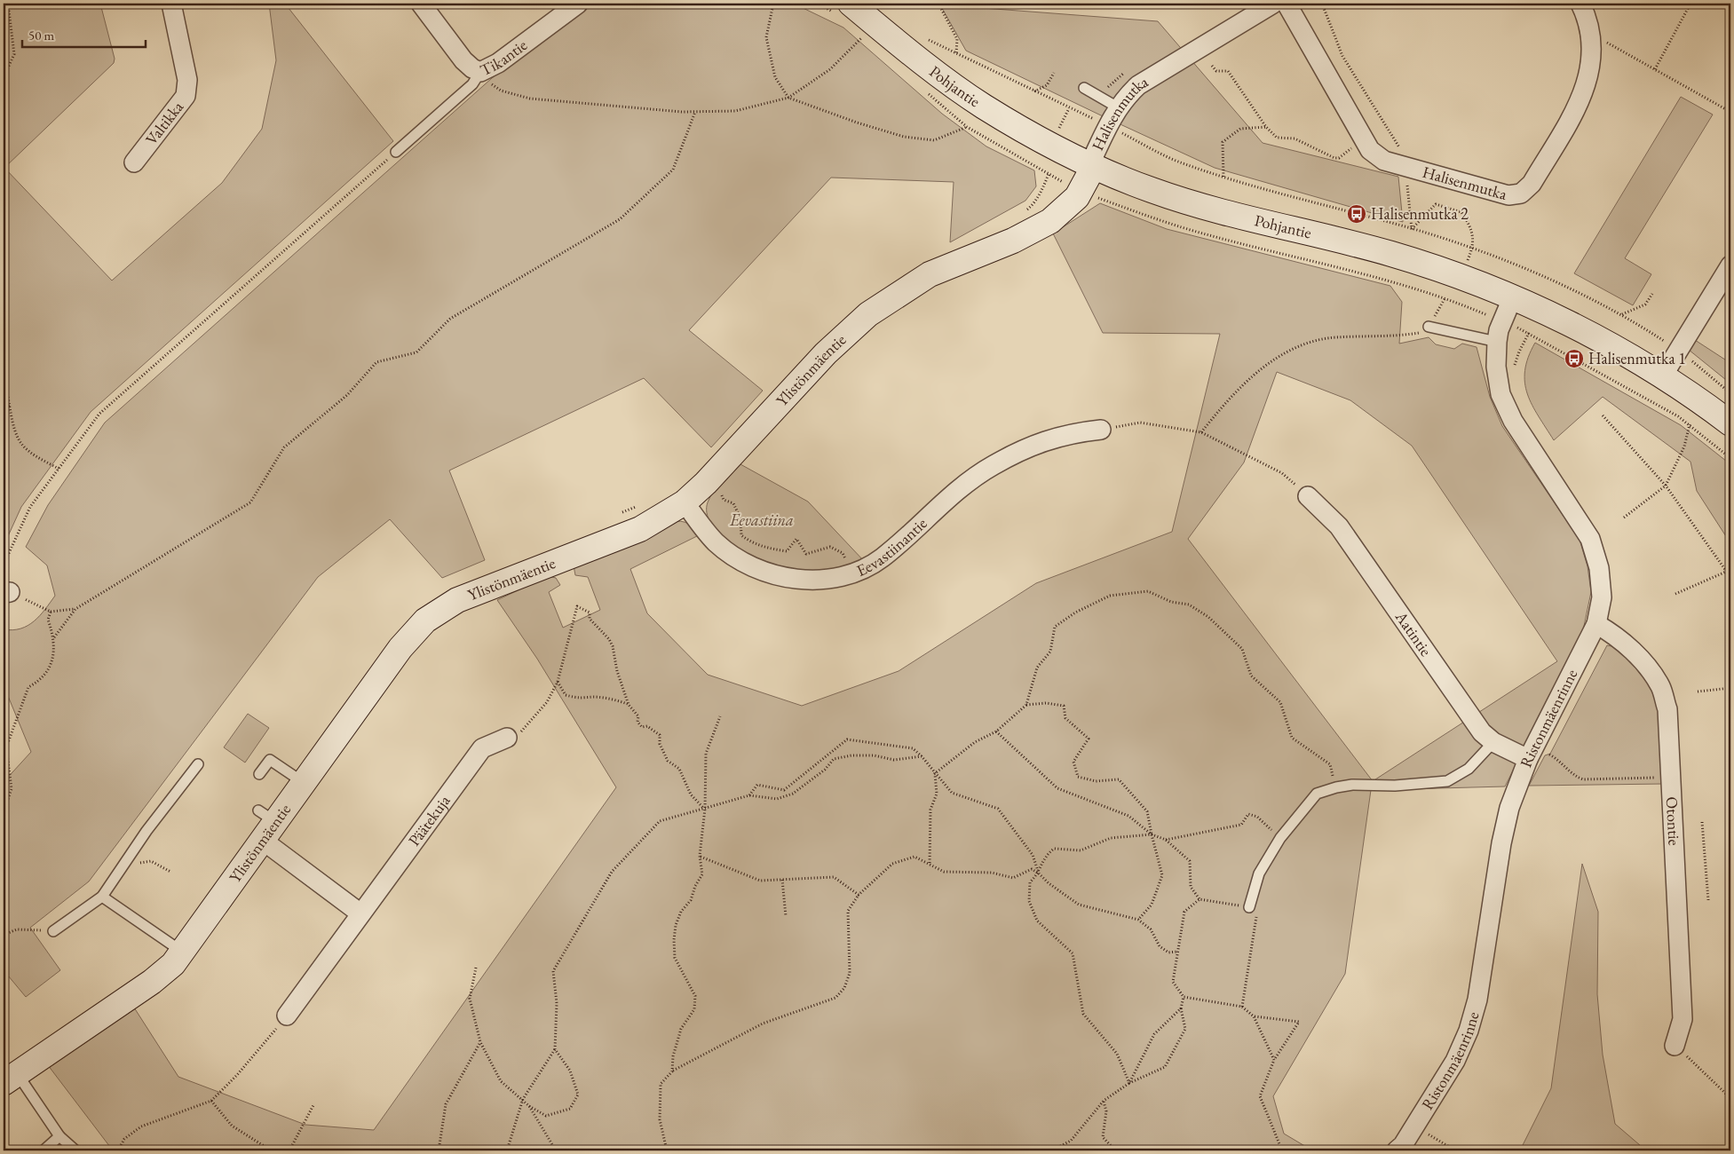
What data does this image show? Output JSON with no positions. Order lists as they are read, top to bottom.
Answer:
{
  "streets": {
    "street": [
      "Tikantie",
      "Pohjantie",
      "Halisenmutka",
      "Valtikka",
      "Ylistönmäentie",
      "Eevastiinantie",
      "Aatintie",
      "Ristonmäenrinne",
      "Päätekuja",
      "Otontie"
    ]
  },
  "crossings": [
    ["Pohjantie", "Halisenmutka"],
    ["Pohjantie", "Ylistönmäentie"],
    ["Pohjantie", "Ristonmäenrinne"],
    ["Halisenmutka", "Ylistönmäentie"],
    ["Ylistönmäentie", "Eevastiinantie"],
    ["Aatintie", "Ristonmäenrinne"],
    ["Ristonmäenrinne", "Otontie"]
  ],
  "parks": ["Eevastiina"],
  "places": {
    "bus stop": ["Halisenmutka 2", "Halisenmutka 1"]
  },
  "scale_bar": "50 m"
}
